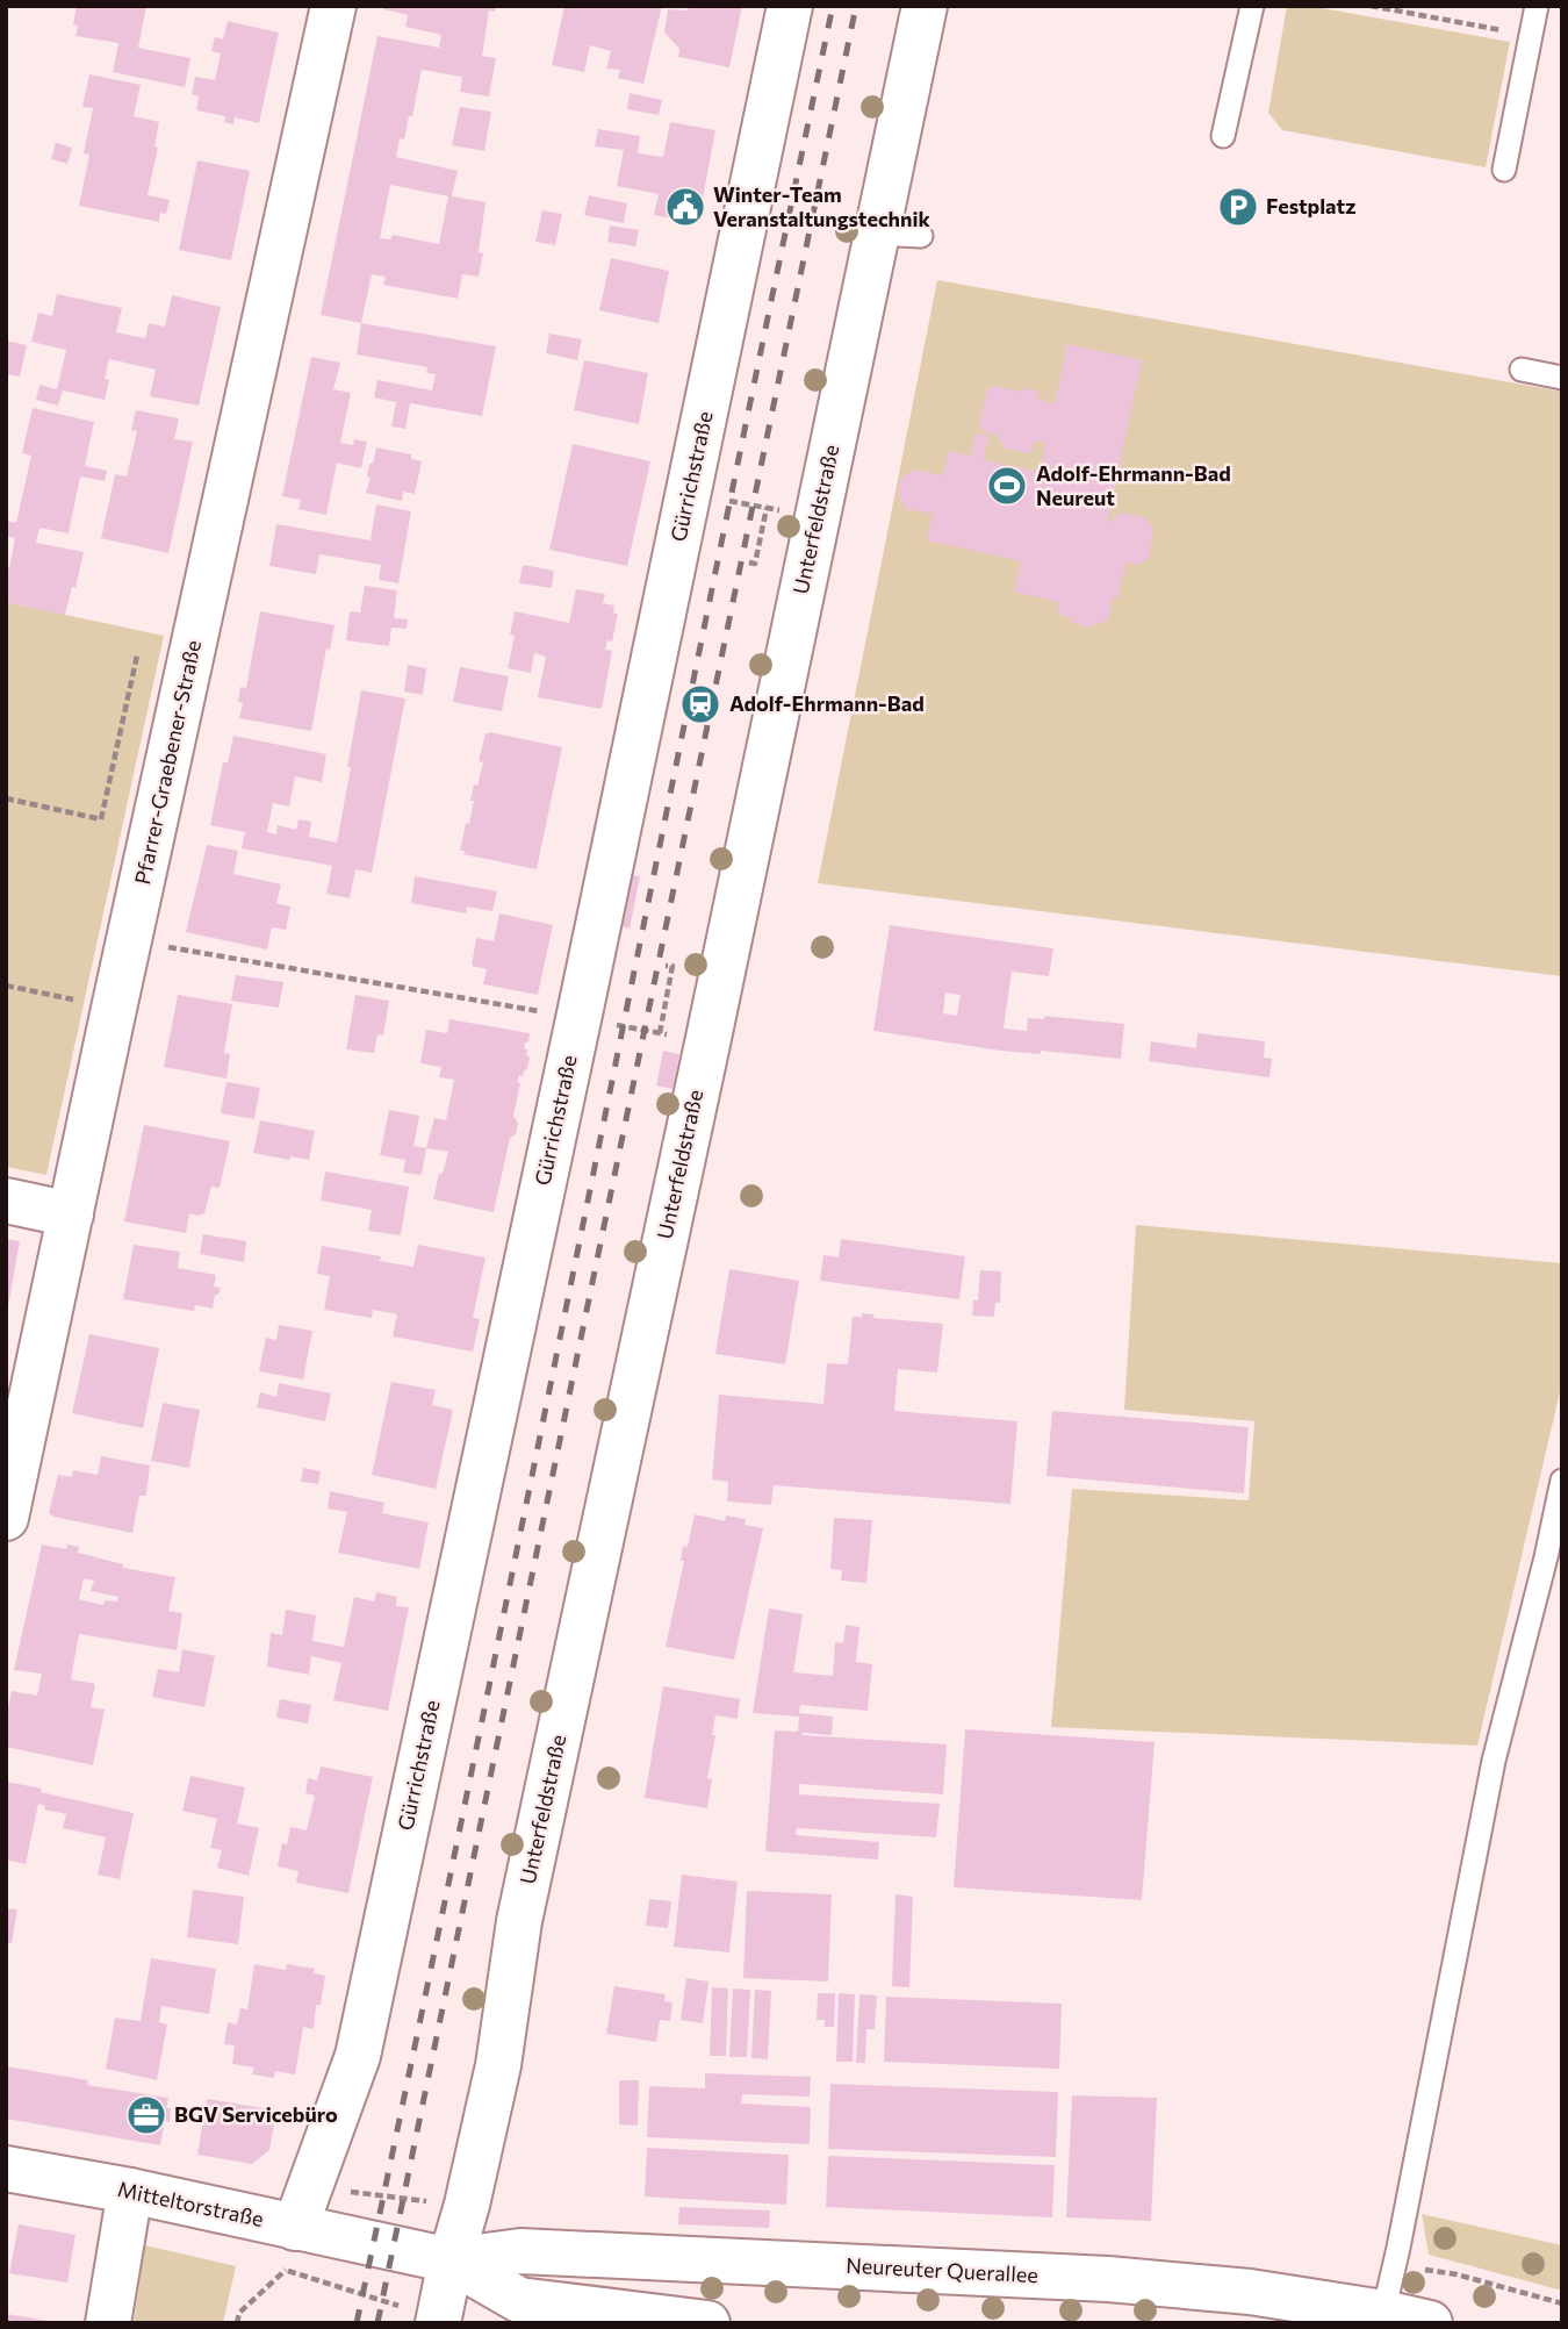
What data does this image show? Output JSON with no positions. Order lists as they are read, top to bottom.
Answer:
{
  "streets": {
    "street": [
      "Gürrichstraße",
      "Unterfeldstraße",
      "Pfarrer-Graebener-Straße",
      "Mitteltorstraße",
      "Neureuter Querallee"
    ]
  },
  "crossings": [
    ["Gürrichstraße", "Mitteltorstraße"],
    ["Unterfeldstraße", "Neureuter Querallee"],
    ["Mitteltorstraße", "Neureuter Querallee"]
  ],
  "places": {
    "public building": ["Winter-Team Veranstaltungstechnik"],
    "parking": ["Festplatz"],
    "sports": ["Adolf-Ehrmann-Bad Neureut"],
    "station": ["Adolf-Ehrmann-Bad"],
    "office": ["BGV Servicebüro"]
  }
}
